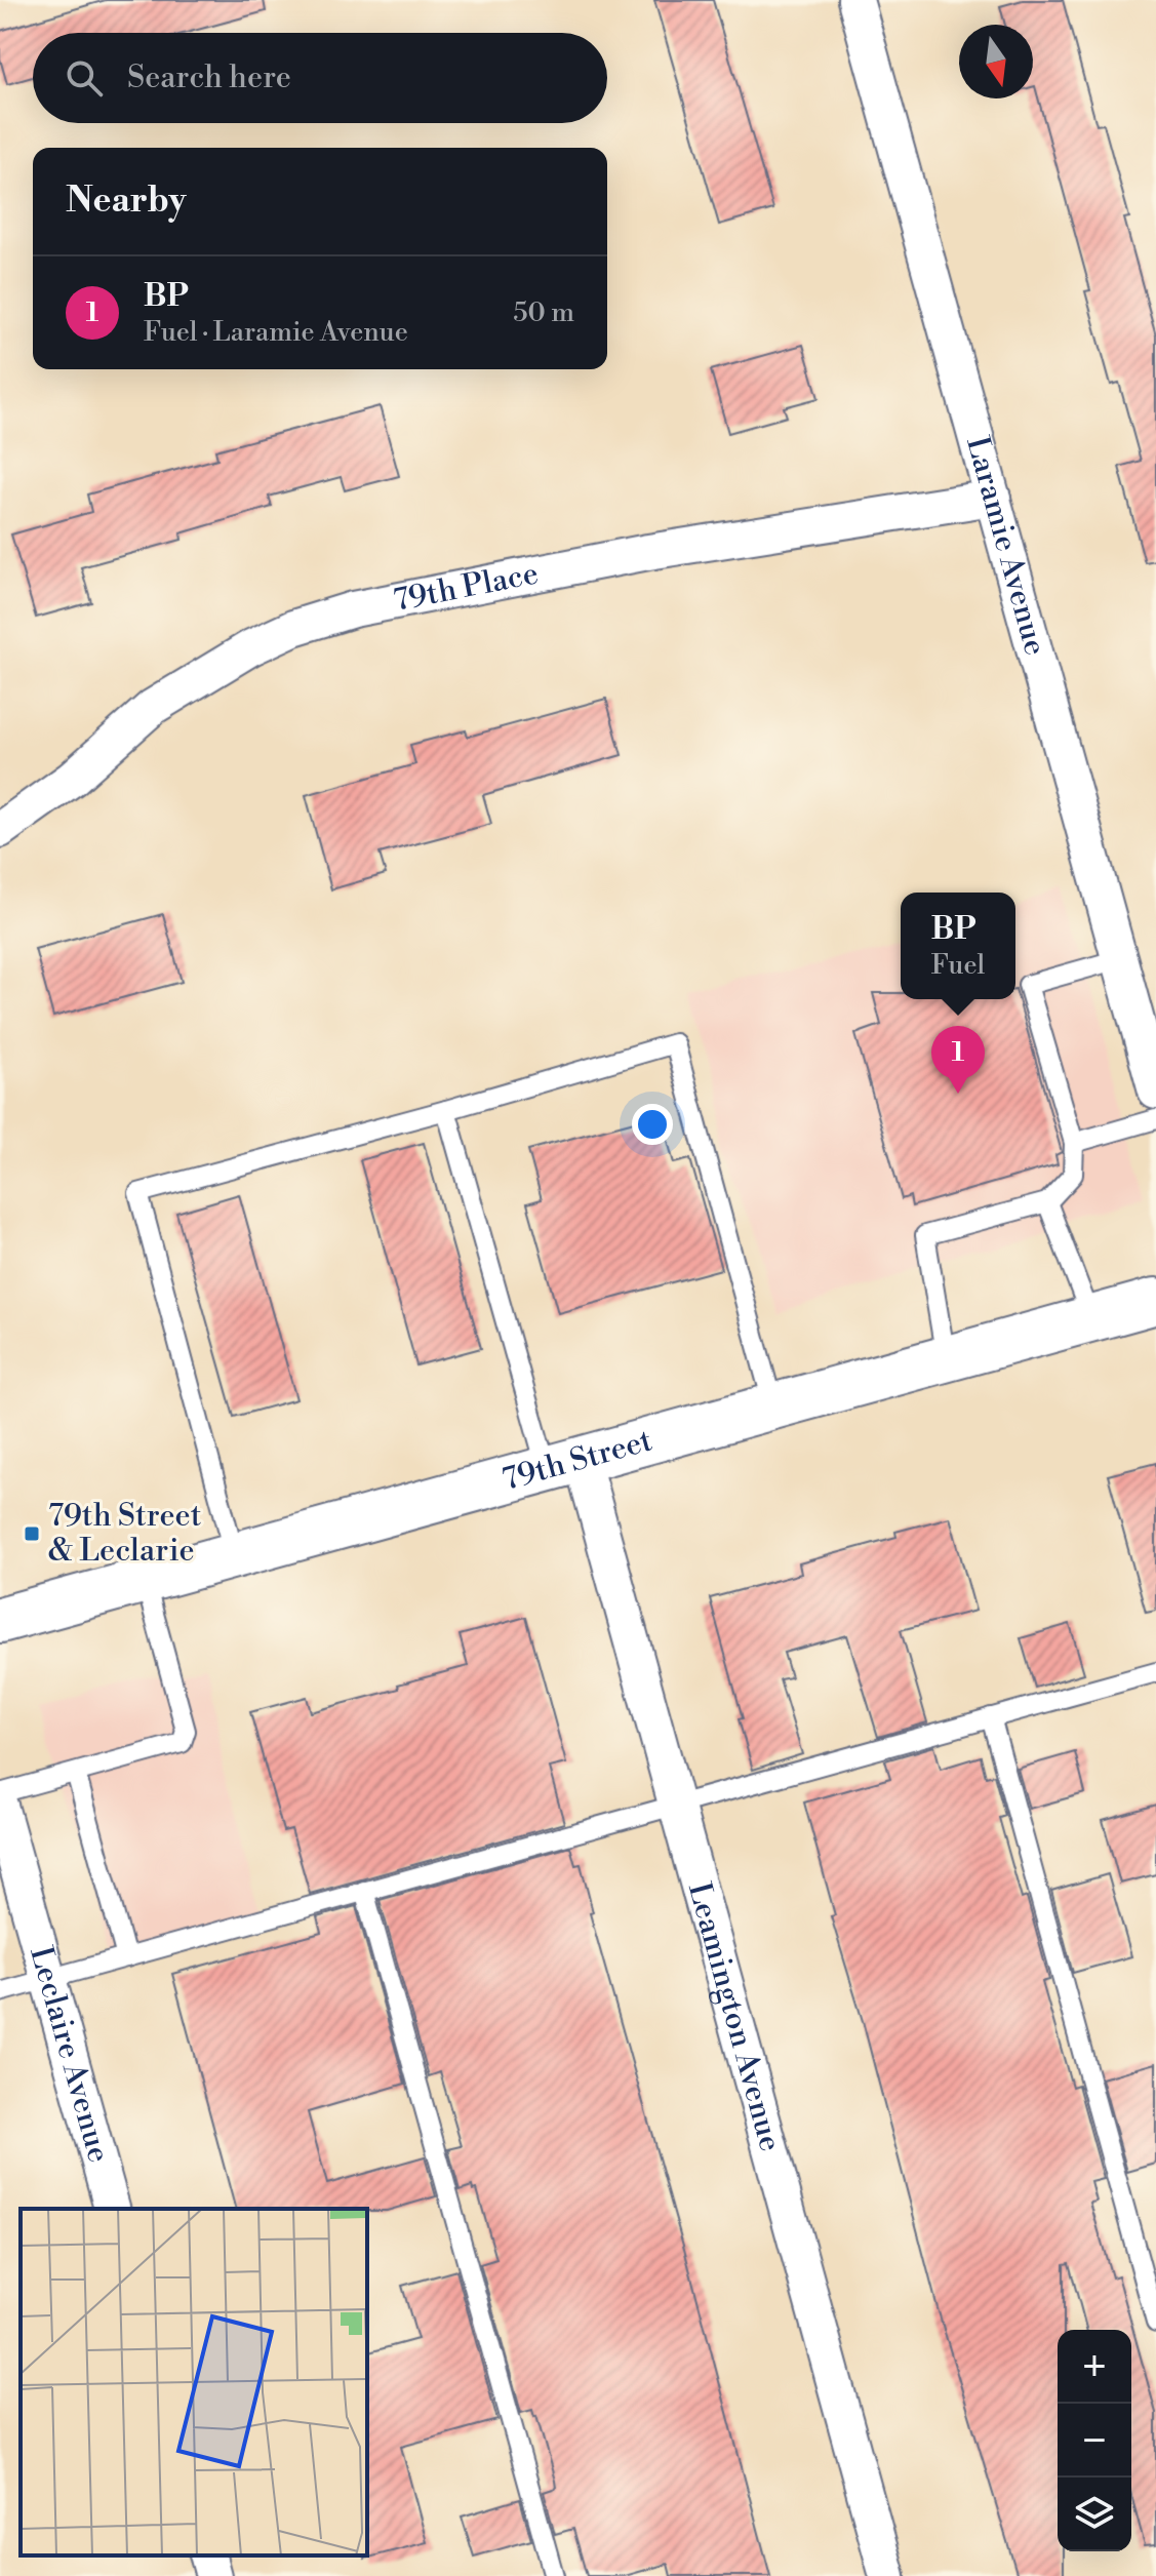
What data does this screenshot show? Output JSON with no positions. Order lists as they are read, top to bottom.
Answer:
{
  "streets": {
    "main road": ["79th Street"],
    "street": [
      "Laramie Avenue",
      "79th Place",
      "Leamington Avenue",
      "Leclaire Avenue"
    ]
  },
  "crossings": [
    ["Laramie Avenue", "79th Place"],
    ["79th Street", "Leamington Avenue"]
  ],
  "places": {
    "transit": ["79th Street & Leclarie"]
  },
  "north": "bottom",
  "page": {
    "search": "Search here",
    "heading": "Nearby",
    "list": [
      {
        "mark": "1",
        "name": "BP",
        "note": "Fuel · Laramie Avenue",
        "value": "50 m"
      }
    ],
    "popup": ["BP", "Fuel"],
    "pins": "1",
    "map_buttons": ["+", "−"]
  }
}
